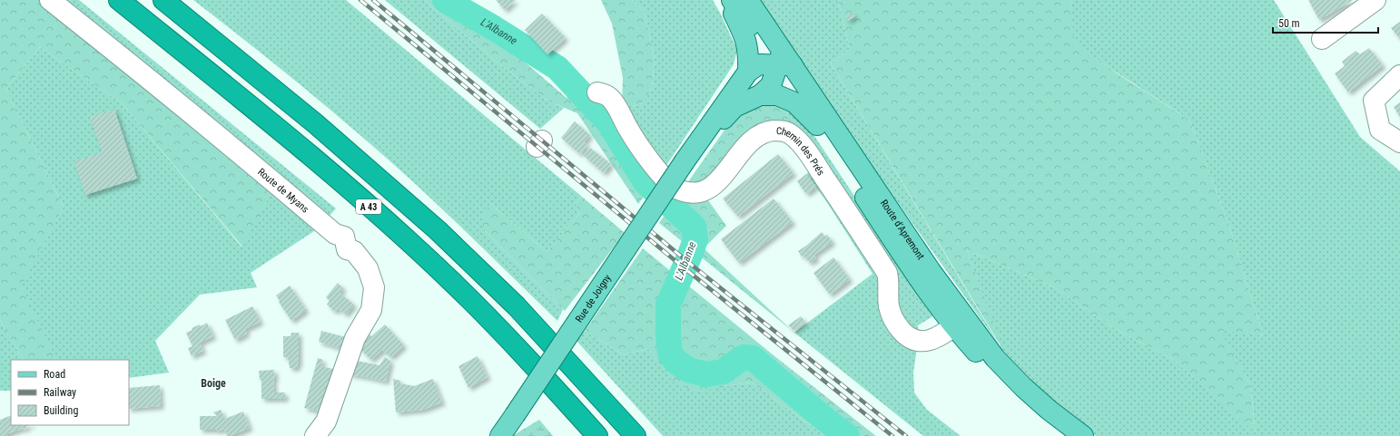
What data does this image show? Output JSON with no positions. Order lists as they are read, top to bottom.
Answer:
{
  "streets": {
    "highway": ["A 43"],
    "main road": ["Route d'Apremont", "Rue de Joigny"],
    "street": ["Chemin des Prés", "Route de Myans"]
  },
  "crossings": [
    ["Chemin des Prés", "Route d'Apremont"],
    ["Route d'Apremont", "Rue de Joigny"]
  ],
  "districts": ["Boige"],
  "water": ["L'Albanne"],
  "legend": ["Road", "Railway", "Building"],
  "scale_bar": "50 m"
}
